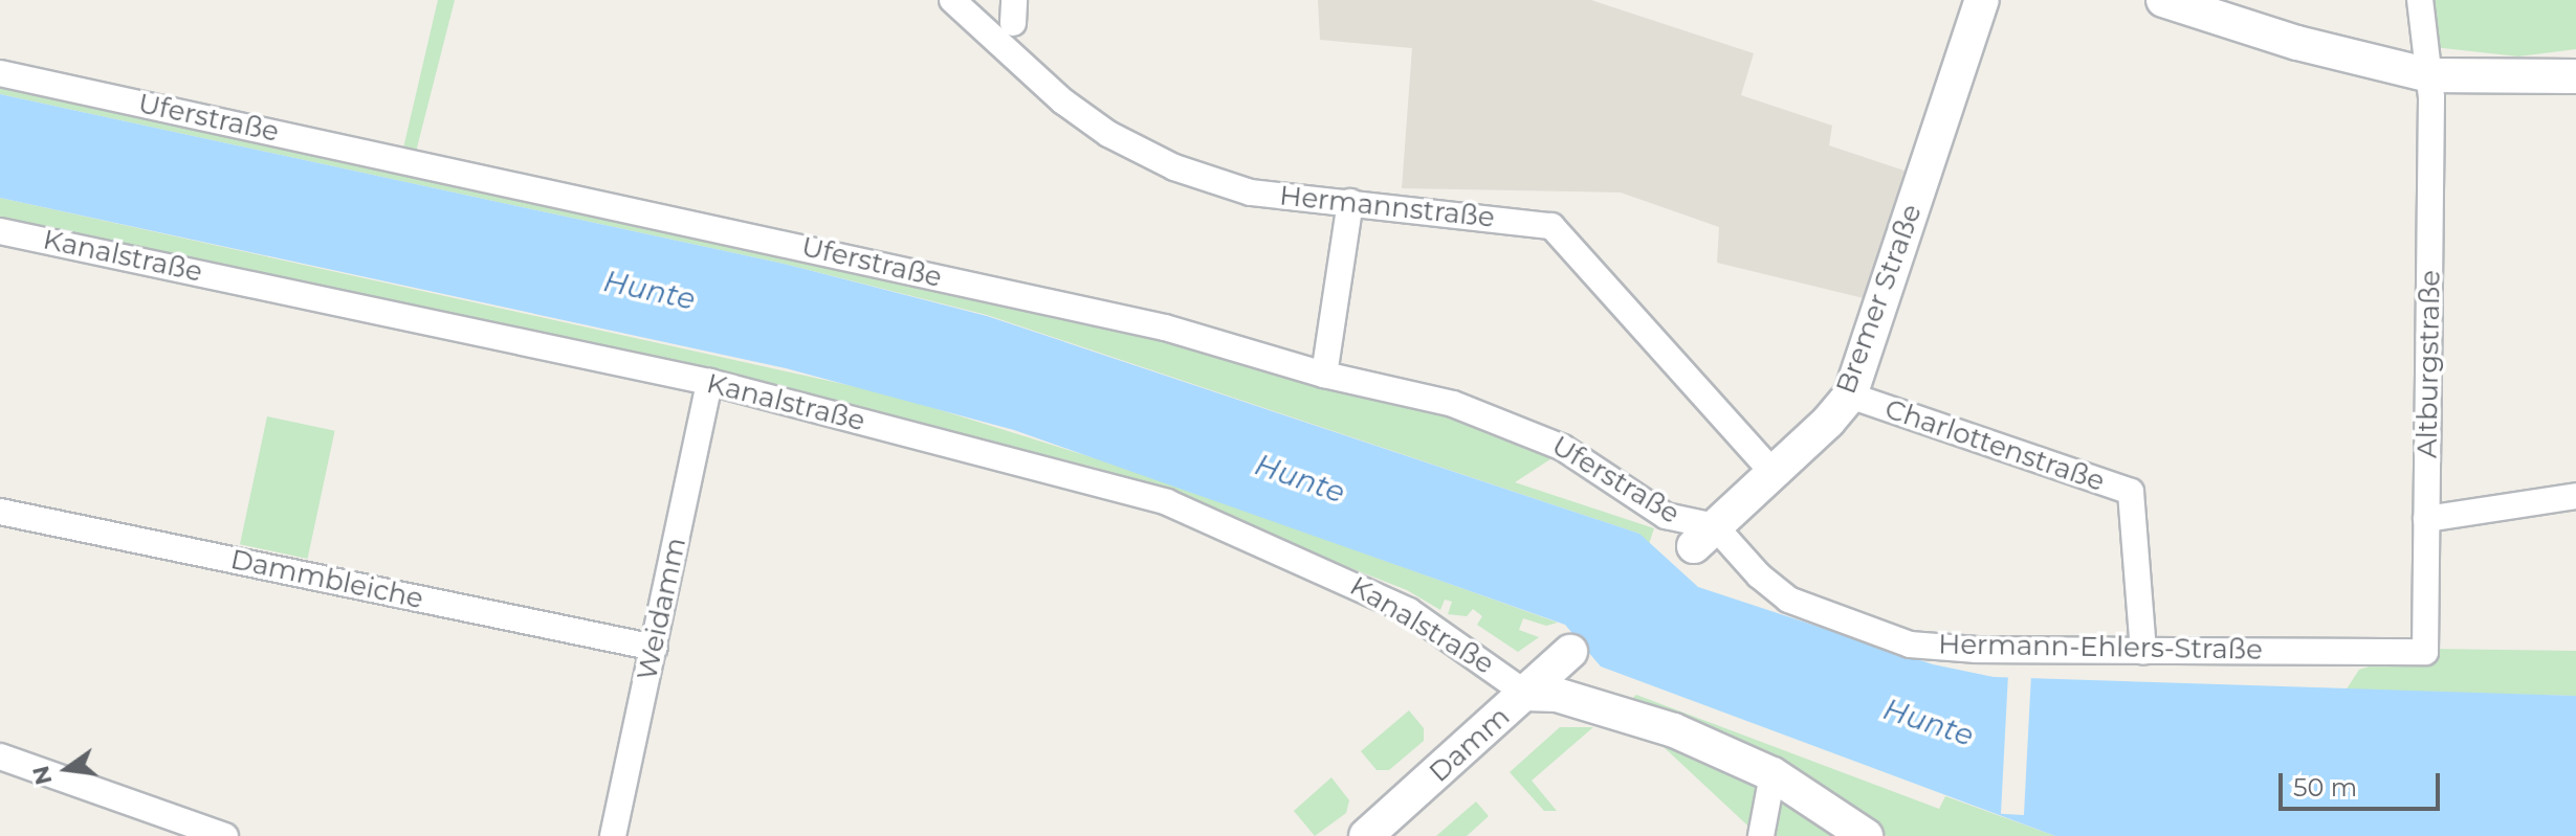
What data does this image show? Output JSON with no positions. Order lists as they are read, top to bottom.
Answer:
{
  "streets": {
    "street": [
      "Uferstraße",
      "Hermannstraße",
      "Kanalstraße",
      "Bremer Straße",
      "Altburgstraße",
      "Charlottenstraße",
      "Dammbleiche",
      "Weidamm",
      "Hermann-Ehlers-Straße",
      "Damm"
    ]
  },
  "crossings": [
    ["Uferstraße", "Bremer Straße"],
    ["Uferstraße", "Hermann-Ehlers-Straße"],
    ["Hermannstraße", "Bremer Straße"],
    ["Kanalstraße", "Weidamm"],
    ["Kanalstraße", "Damm"],
    ["Bremer Straße", "Charlottenstraße"],
    ["Bremer Straße", "Hermann-Ehlers-Straße"],
    ["Altburgstraße", "Hermann-Ehlers-Straße"],
    ["Charlottenstraße", "Hermann-Ehlers-Straße"],
    ["Dammbleiche", "Weidamm"]
  ],
  "water": ["Hunte"],
  "scale_bar": "50 m",
  "north": "left"
}
